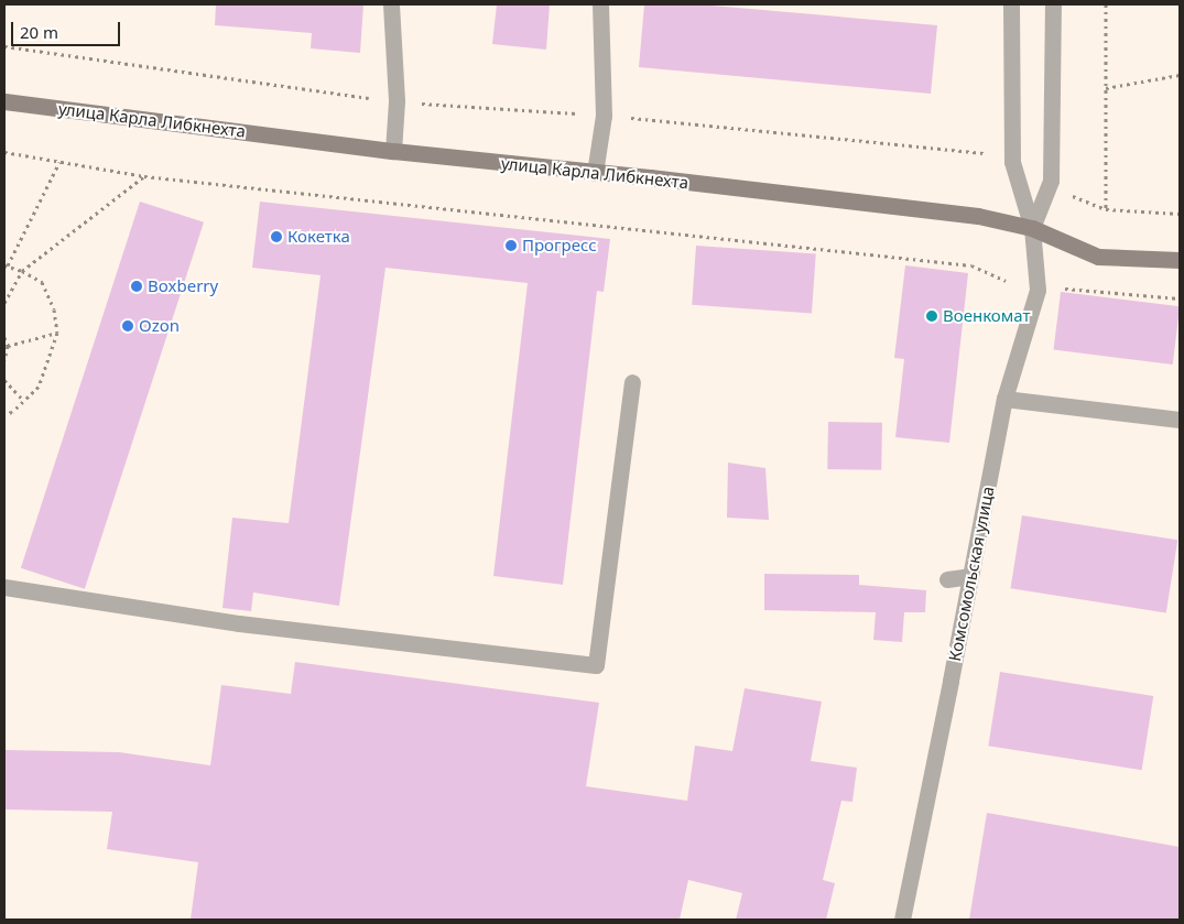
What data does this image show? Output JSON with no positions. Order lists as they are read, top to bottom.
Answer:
{
  "streets": {
    "main road": ["улица Карла Либкнехта"],
    "street": ["Комсомольская улица"]
  },
  "crossings": [
    ["улица Карла Либкнехта", "Комсомольская улица"]
  ],
  "places": [
    "Кокетка",
    "Прогресс",
    "Boxberry",
    "Военкомат",
    "Ozon"
  ],
  "scale_bar": "20 m"
}
